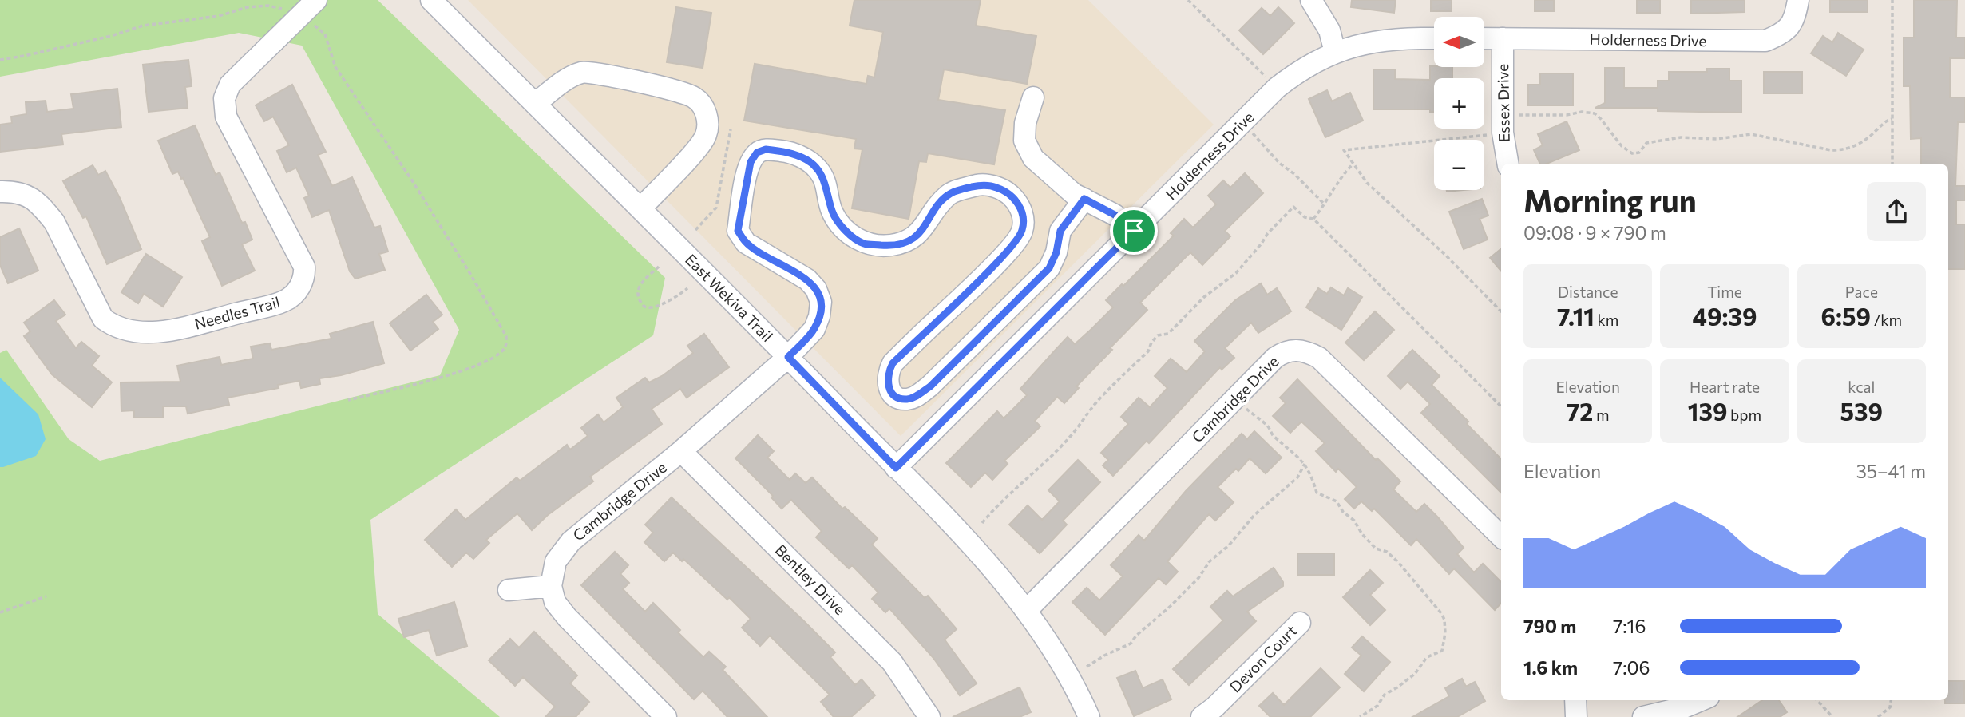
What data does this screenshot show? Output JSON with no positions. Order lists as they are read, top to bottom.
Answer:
{
  "streets": {
    "street": [
      "Holderness Drive",
      "Essex Drive",
      "East Wekiva Trail",
      "Needles Trail",
      "Cambridge Drive",
      "Bentley Drive",
      "Devon Court"
    ]
  },
  "crossings": [
    ["Holderness Drive", "Essex Drive"],
    ["Holderness Drive", "East Wekiva Trail"],
    ["East Wekiva Trail", "Cambridge Drive"],
    ["Cambridge Drive", "Bentley Drive"]
  ],
  "north": "left",
  "page": {
    "map_buttons": ["+", "−"],
    "heading": ["Morning run", "09:08 · 9 × 790 m"],
    "stats": [
      ["Distance", "7.11 km"],
      ["Time", "49:39"],
      ["Pace", "6:59 /km"],
      ["Elevation", "72 m"],
      ["Heart rate", "139 bpm"],
      ["kcal", "539"]
    ],
    "chart": ["Elevation", "35–41 m"],
    "list": [
      {
        "name": "790 m",
        "note": "7:16"
      },
      {
        "name": "1.6 km",
        "note": "7:06"
      }
    ]
  }
}
